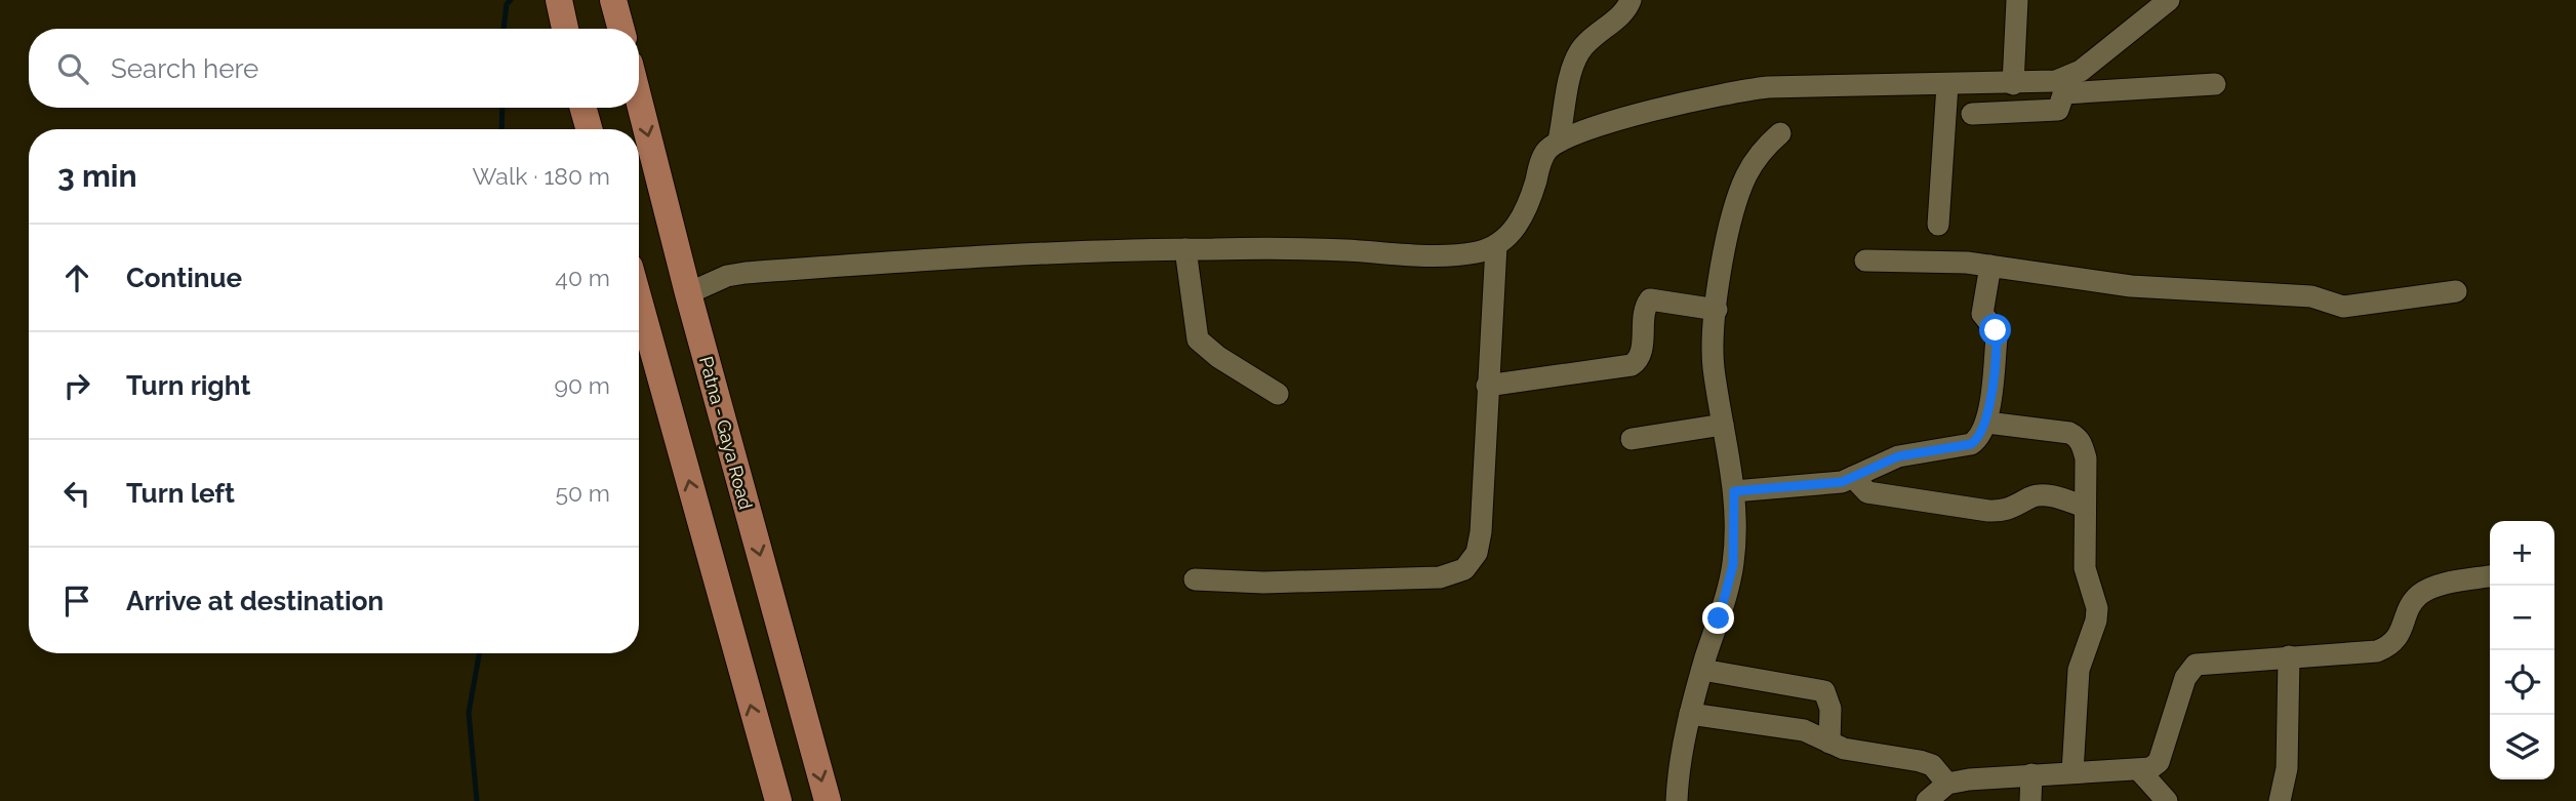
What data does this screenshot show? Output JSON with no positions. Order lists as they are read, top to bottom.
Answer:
{
  "streets": {
    "main road": ["Patna - Gaya Road"]
  },
  "page": {
    "search": "Search here",
    "heading": ["3 min", "Walk · 180 m"],
    "list": [
      ["Continue", "40 m"],
      ["Turn right", "90 m"],
      ["Turn left", "50 m"],
      "Arrive at destination"
    ],
    "map_buttons": ["+", "−"]
  }
}
